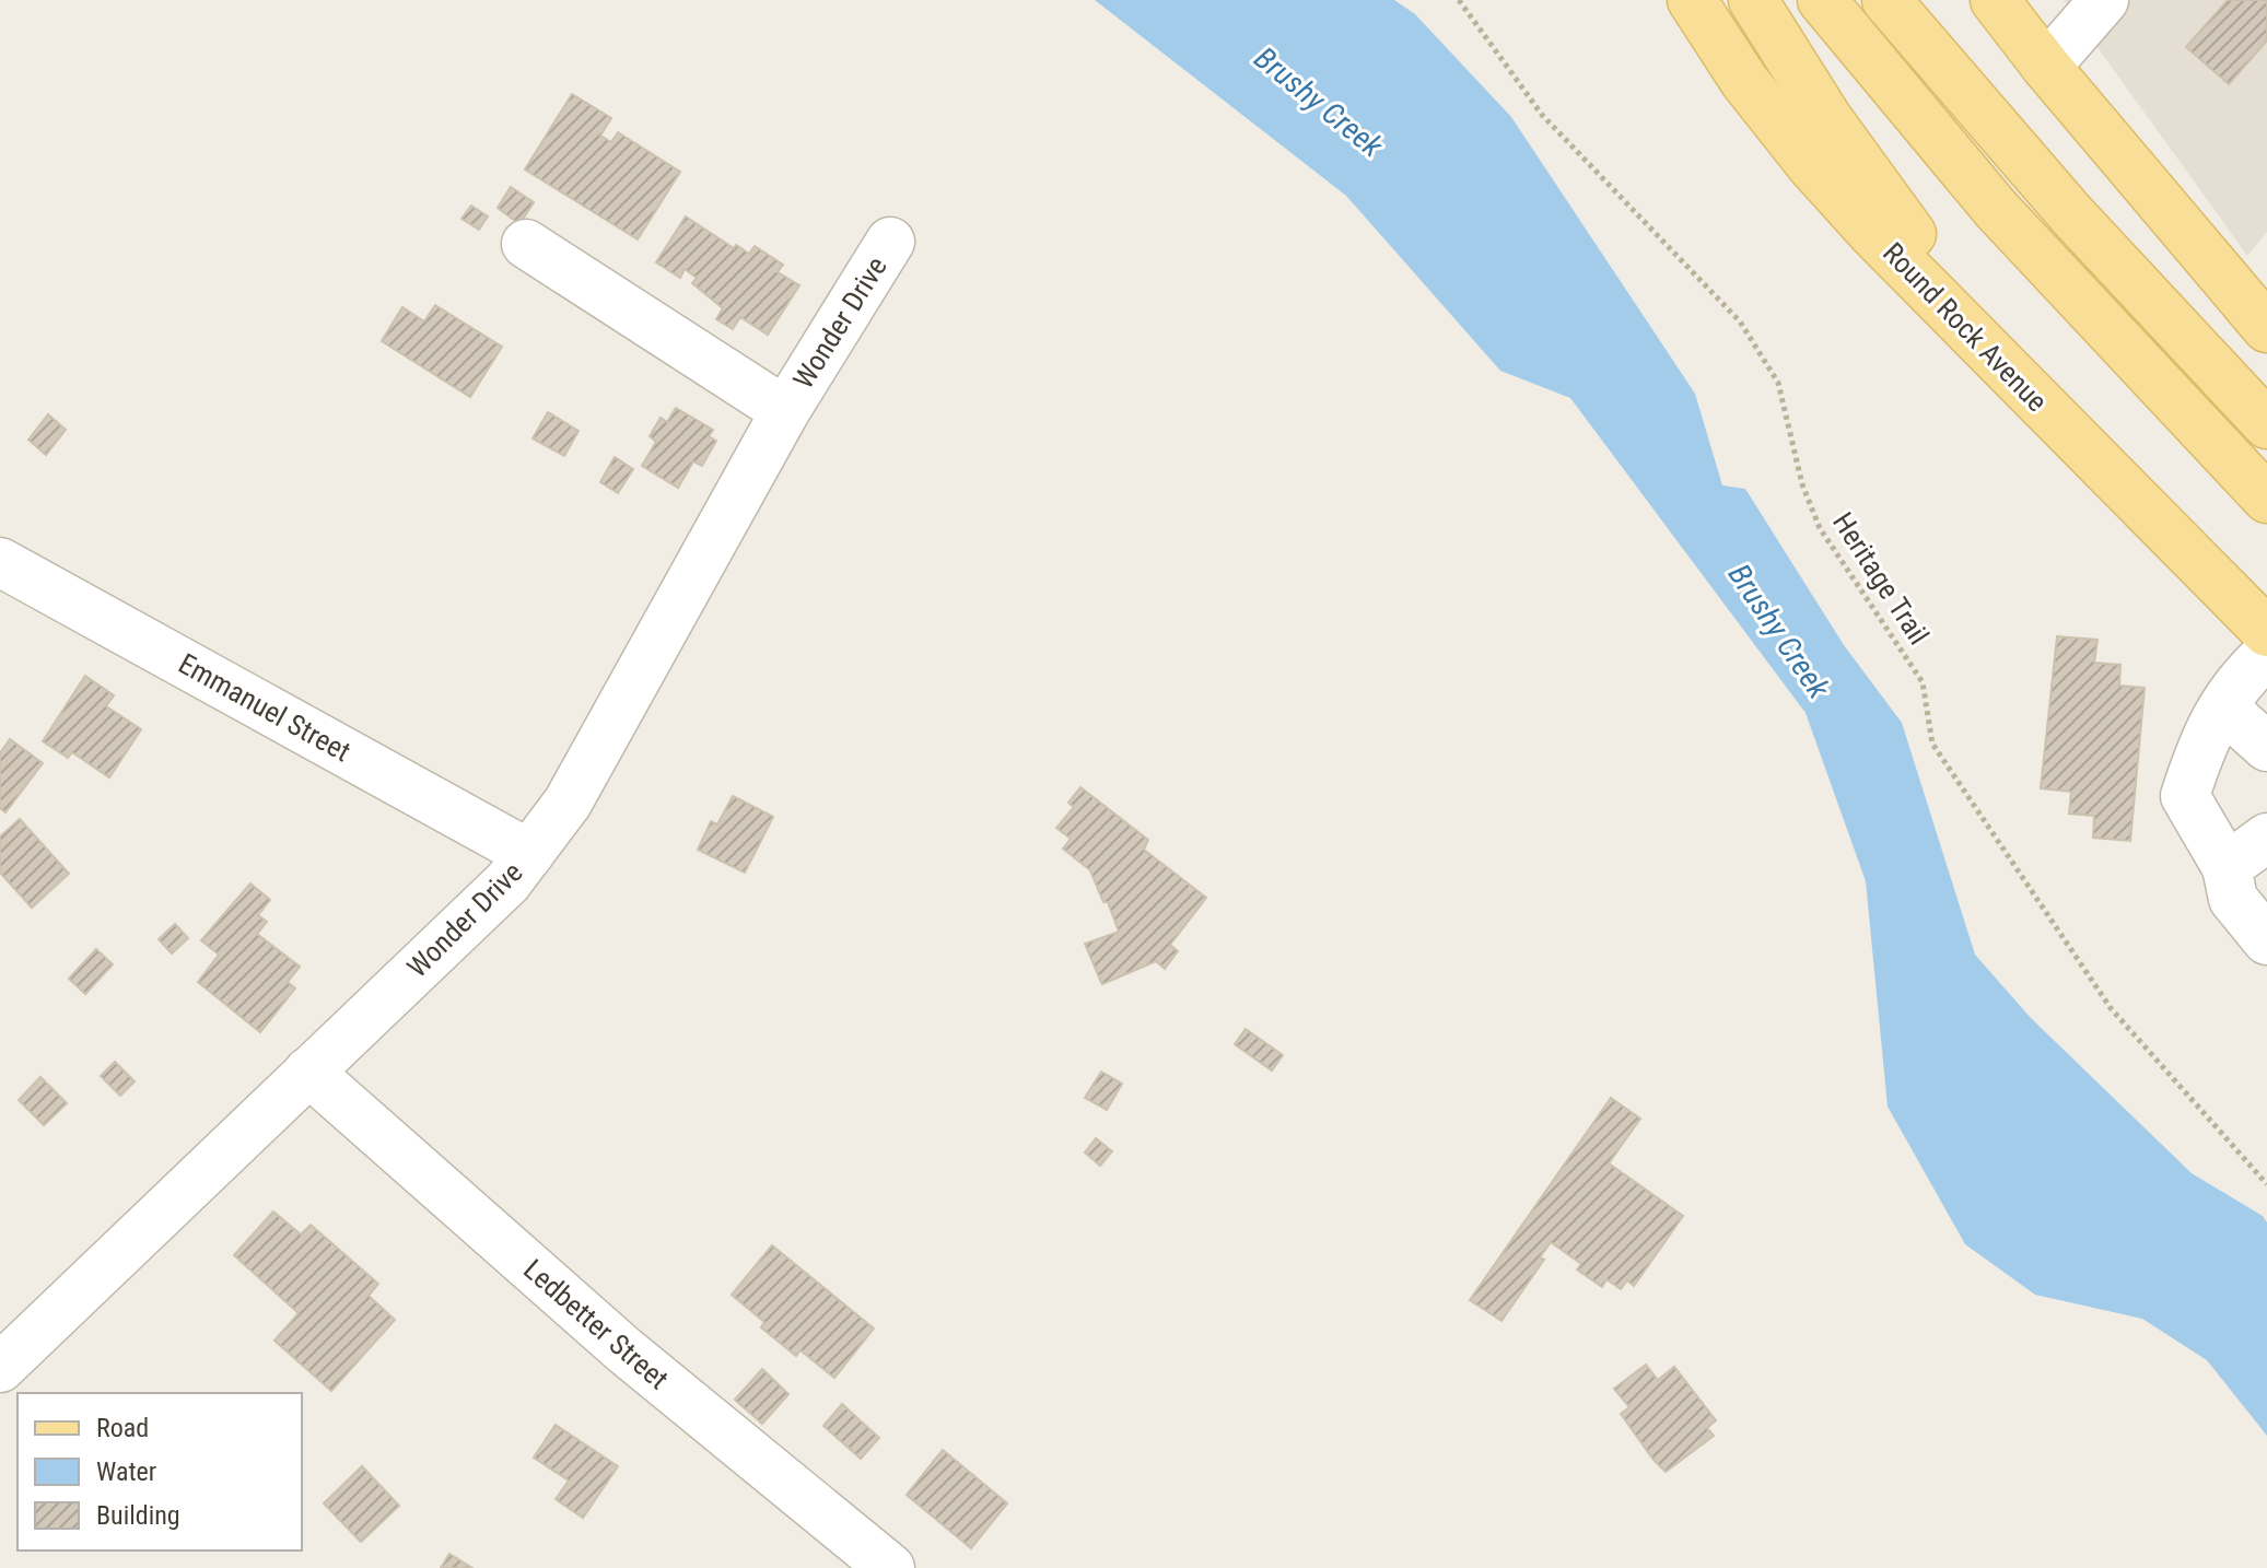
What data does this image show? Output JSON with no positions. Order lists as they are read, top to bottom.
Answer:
{
  "streets": {
    "main road": ["Round Rock Avenue"],
    "street": ["Wonder Drive", "Emmanuel Street", "Ledbetter Street"],
    "path": ["Heritage Trail"]
  },
  "crossings": [
    ["Wonder Drive", "Emmanuel Street"],
    ["Wonder Drive", "Ledbetter Street"]
  ],
  "water": ["Brushy Creek"],
  "legend": ["Road", "Water", "Building"]
}
